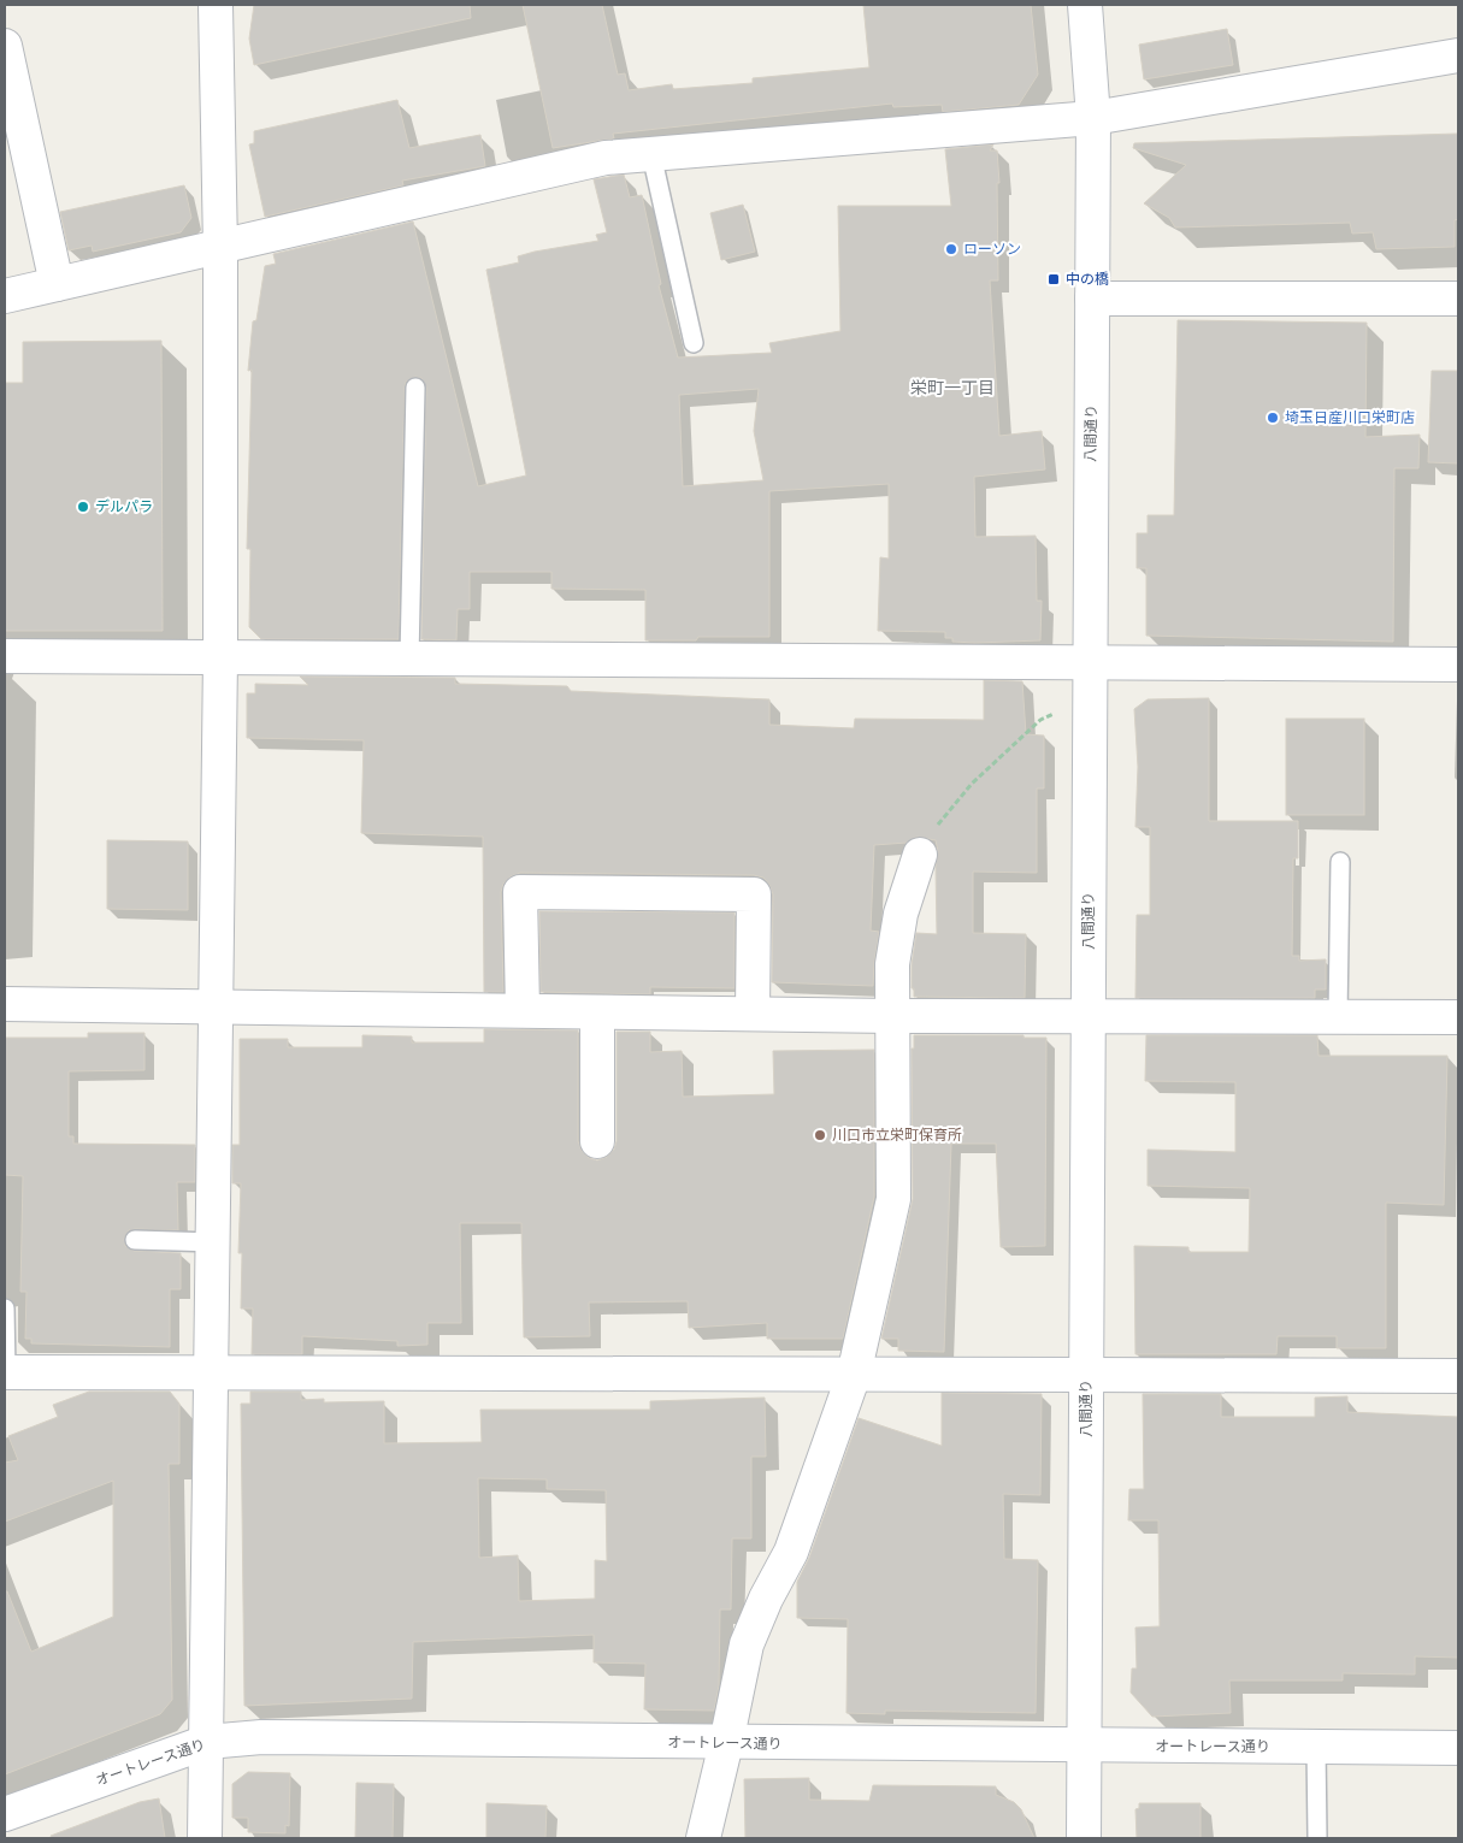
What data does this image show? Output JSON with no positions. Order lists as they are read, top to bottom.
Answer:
{
  "streets": {
    "street": ["八間通り", "オートレース通り"]
  },
  "crossings": [
    ["八間通り", "オートレース通り"]
  ],
  "districts": ["栄町一丁目"],
  "places": {
    "other": [
      "ローソン",
      "埼玉日産川口栄町店",
      "デルパラ",
      "川口市立栄町保育所"
    ],
    "transit": ["中の橋"]
  }
}
